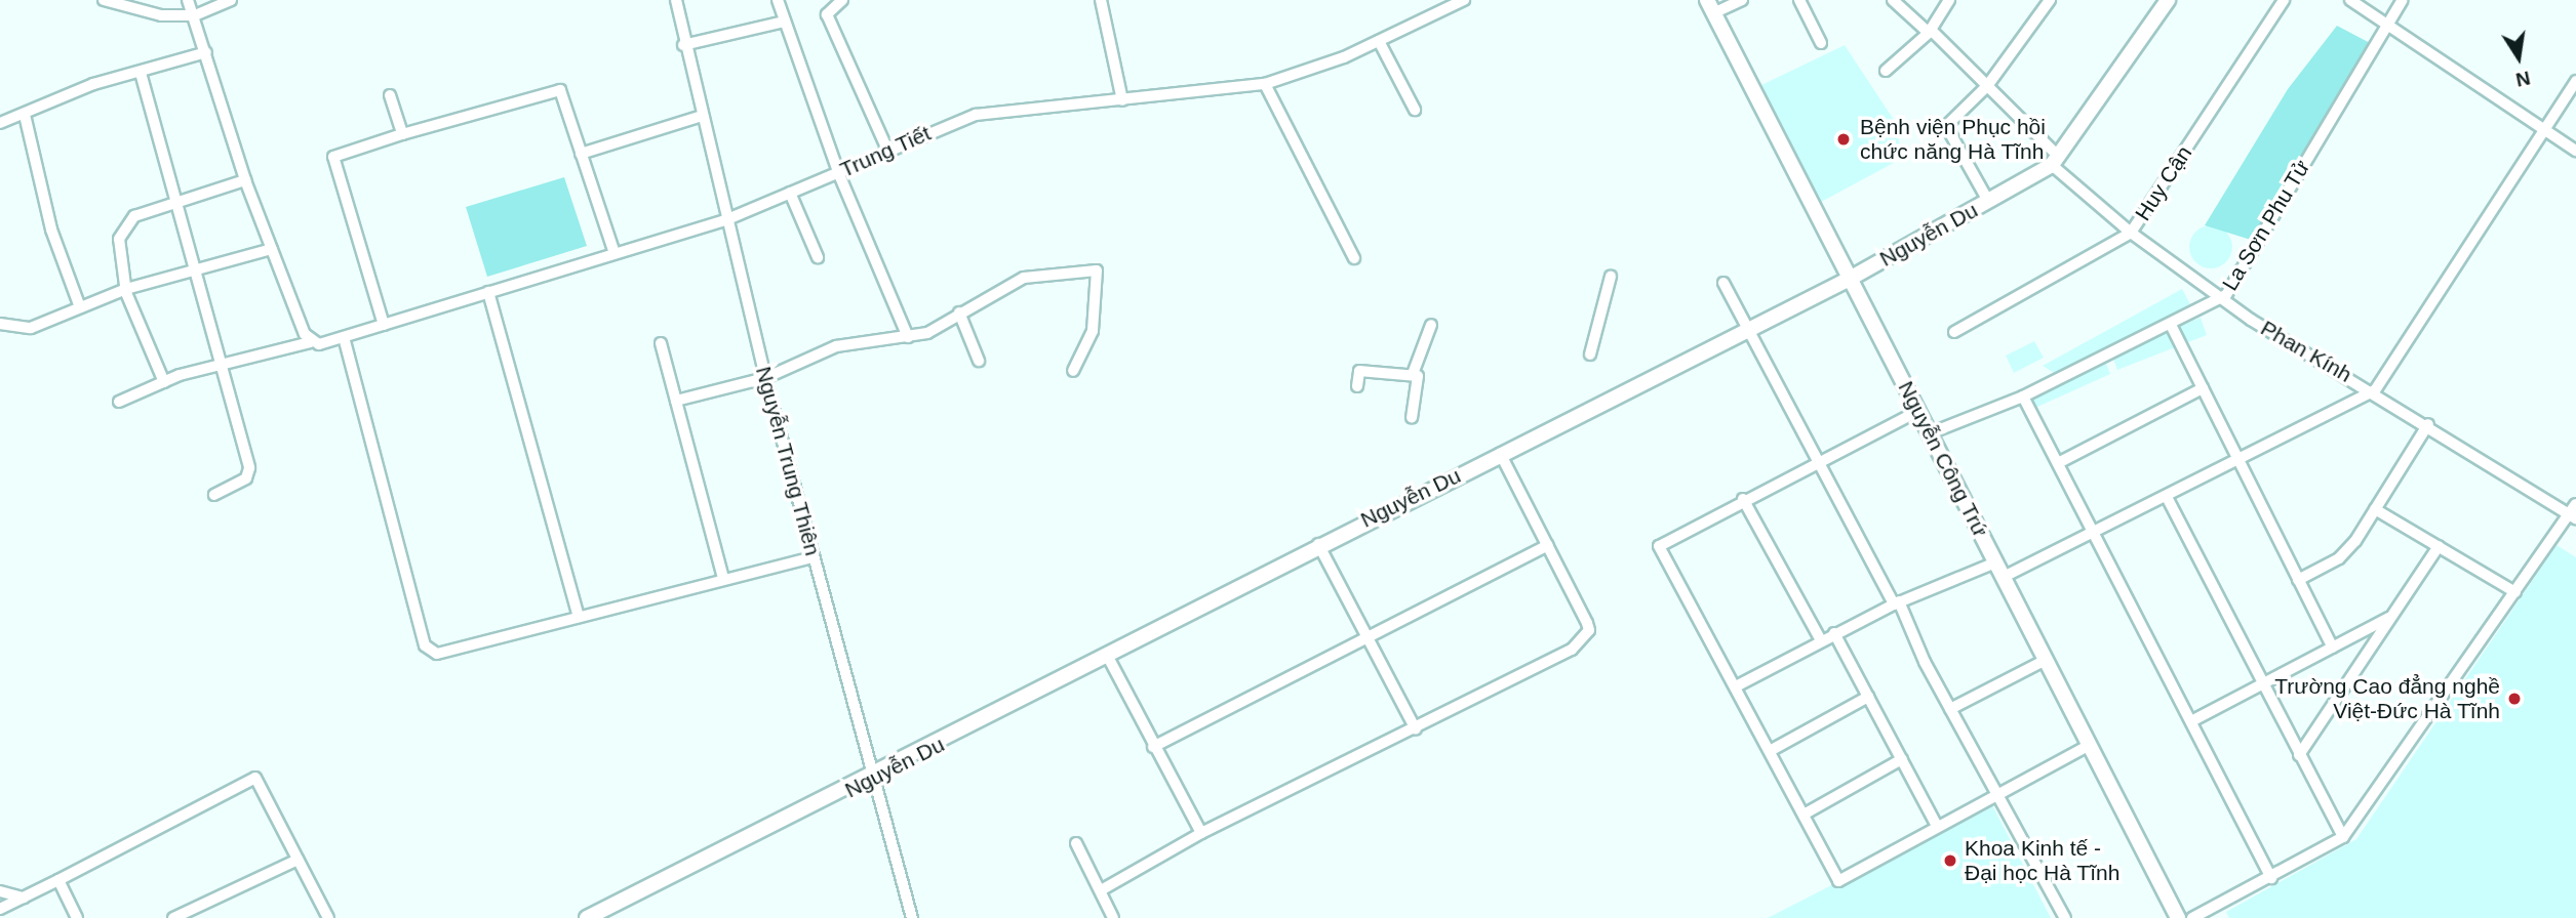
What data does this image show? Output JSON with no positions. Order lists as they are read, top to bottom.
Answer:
{
  "streets": {
    "main road": ["Nguyễn Du", "Nguyễn Công Trứ"],
    "street": [
      "Trung Tiết",
      "Huy Cận",
      "La Sơn Phu Tử",
      "Phan Kính",
      "Nguyễn Trung Thiên"
    ]
  },
  "crossings": [
    ["Trung Tiết", "Nguyễn Trung Thiên"],
    ["Huy Cận", "Phan Kính"],
    ["La Sơn Phu Tử", "Phan Kính"],
    ["La Sơn Phu Tử", "Nguyễn Công Trứ"],
    ["Nguyễn Du", "Phan Kính"],
    ["Nguyễn Du", "Nguyễn Công Trứ"],
    ["Nguyễn Du", "Nguyễn Trung Thiên"]
  ],
  "places": ["Bệnh viện Phục hồi chức năng Hà Tĩnh", "Trường Cao đẳng nghề Việt-Đức Hà Tĩnh", "Khoa Kinh tế - Đại học Hà Tĩnh"],
  "north": "bottom"
}
